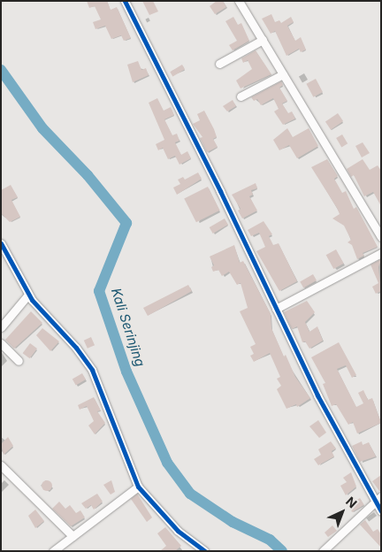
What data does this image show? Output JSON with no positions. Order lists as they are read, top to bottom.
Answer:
{
  "water": ["Kali Serinjing"],
  "north": "top right"
}
